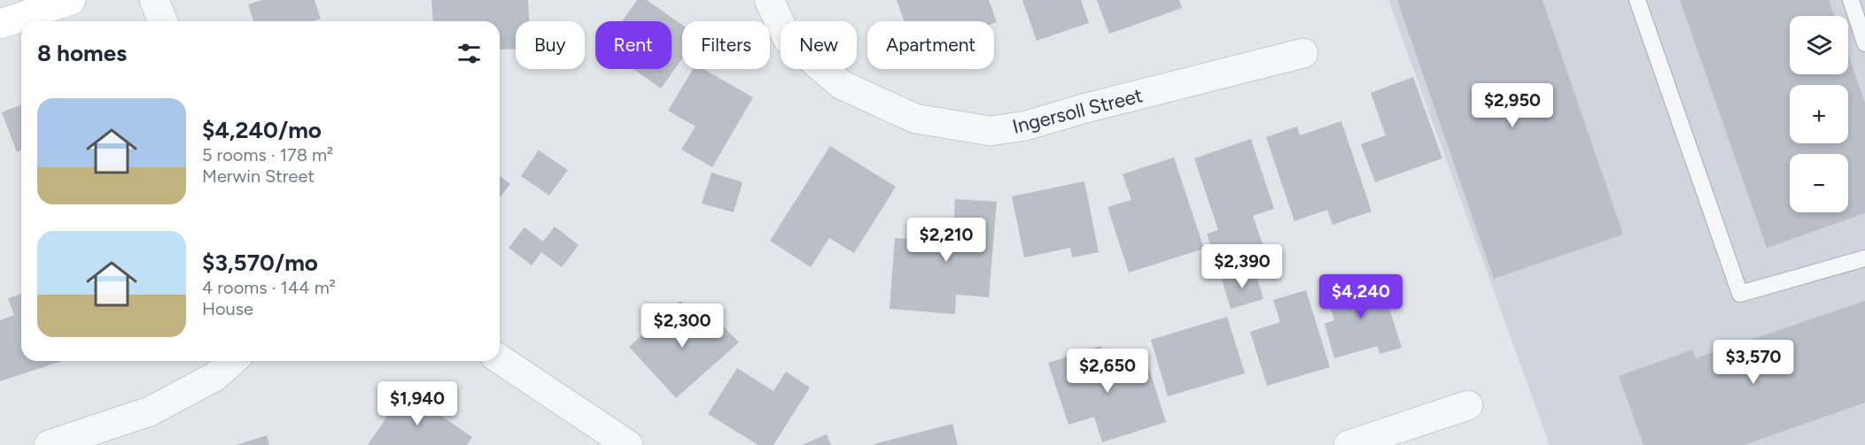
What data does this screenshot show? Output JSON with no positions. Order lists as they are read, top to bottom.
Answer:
{
  "streets": {
    "street": ["Ingersoll Street"]
  },
  "page": {
    "map_buttons": ["+", "−"],
    "chip": [
      "Buy",
      "Rent",
      "Filters",
      "New",
      "Apartment"
    ],
    "heading": "8 homes",
    "price": [
      "$2,950",
      "$2,210",
      "$2,390",
      "$4,240",
      "$2,300",
      "$3,570",
      "$2,650",
      "$1,940"
    ],
    "list": [
      {
        "name": "$4,240/mo",
        "note": "5 rooms · 178 m² · Merwin Street"
      },
      {
        "name": "$3,570/mo",
        "note": "4 rooms · 144 m² · House"
      }
    ]
  }
}
